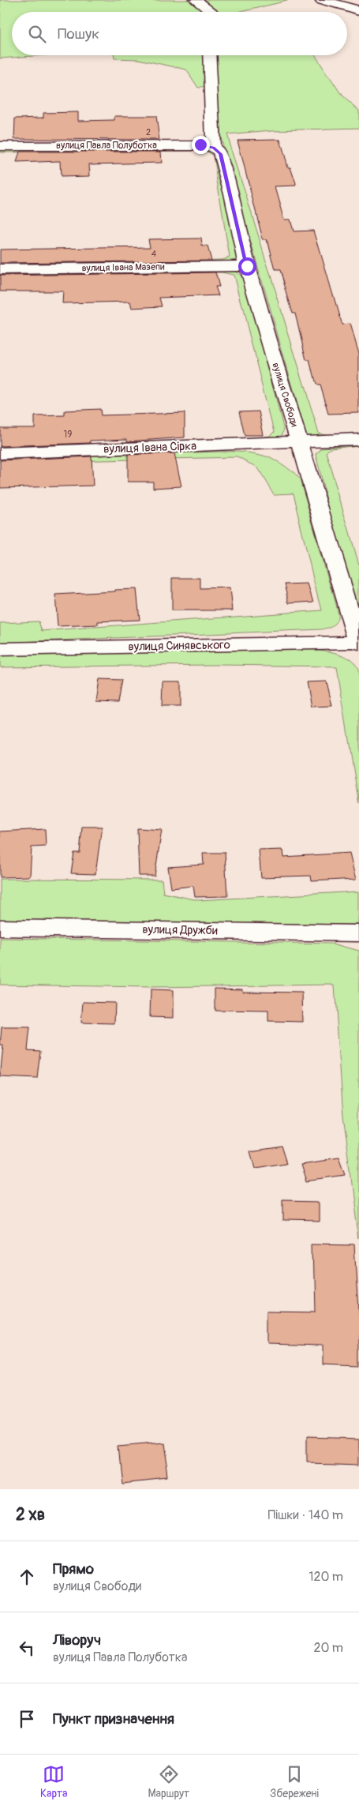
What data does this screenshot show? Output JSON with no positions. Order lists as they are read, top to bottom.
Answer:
{
  "streets": {
    "street": [
      "вулиця Павла Полуботка",
      "вулиця Івана Мазепи",
      "вулиця Свободи",
      "вулиця Івана Сірка",
      "вулиця Синявського",
      "вулиця Дружби"
    ]
  },
  "crossings": [
    ["вулиця Павла Полуботка", "вулиця Свободи"],
    ["вулиця Івана Мазепи", "вулиця Свободи"],
    ["вулиця Свободи", "вулиця Івана Сірка"],
    ["вулиця Свободи", "вулиця Синявського"]
  ],
  "house_numbers": ["2", "4", "19"],
  "page": {
    "search": "Пошук",
    "heading": ["2 хв", "Пішки · 140 m"],
    "list": [
      ["Прямо", "вулиця Свободи", "120 m"],
      ["Ліворуч", "вулиця Павла Полуботка", "20 m"],
      "Пункт призначення"
    ],
    "nav": ["Карта", "Маршрут", "Збережені"]
  }
}
